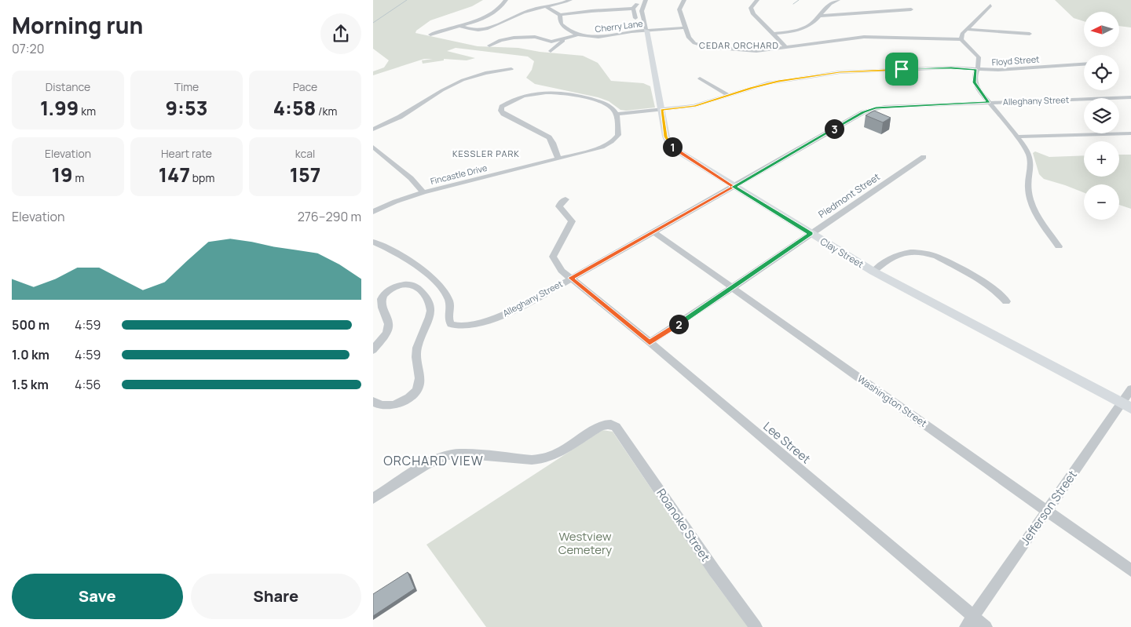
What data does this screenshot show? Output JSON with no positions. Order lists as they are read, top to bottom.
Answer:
{
  "streets": {
    "street": [
      "Cherry Lane",
      "Floyd Street",
      "Alleghany Street",
      "Fincastle Drive",
      "Piedmont Street",
      "Clay Street",
      "Washington Street",
      "Lee Street",
      "Jefferson Street",
      "Roanoke Street"
    ]
  },
  "crossings": [
    ["Cherry Lane", "Clay Street"],
    ["Floyd Street", "Fincastle Drive"],
    ["Floyd Street", "Clay Street"],
    ["Alleghany Street", "Clay Street"],
    ["Alleghany Street", "Washington Street"],
    ["Alleghany Street", "Lee Street"],
    ["Piedmont Street", "Clay Street"],
    ["Piedmont Street", "Washington Street"],
    ["Piedmont Street", "Lee Street"],
    ["Clay Street", "Jefferson Street"],
    ["Washington Street", "Jefferson Street"],
    ["Lee Street", "Jefferson Street"]
  ],
  "districts": ["CEDAR ORCHARD", "KESSLER PARK", "ORCHARD VIEW"],
  "parks": ["Westview Cemetery"],
  "north": "left",
  "page": {
    "heading": ["Morning run", "07:20"],
    "map_buttons": ["+", "−"],
    "stats": [
      ["Distance", "1.99 km"],
      ["Time", "9:53"],
      ["Pace", "4:58 /km"],
      ["Elevation", "19 m"],
      ["Heart rate", "147 bpm"],
      ["kcal", "157"]
    ],
    "pins": ["3", "1", "2"],
    "chart": ["Elevation", "276–290 m"],
    "list": [
      {
        "name": "500 m",
        "note": "4:59"
      },
      {
        "name": "1.0 km",
        "note": "4:59"
      },
      {
        "name": "1.5 km",
        "note": "4:56"
      }
    ],
    "buttons": ["Save", "Share"]
  }
}
